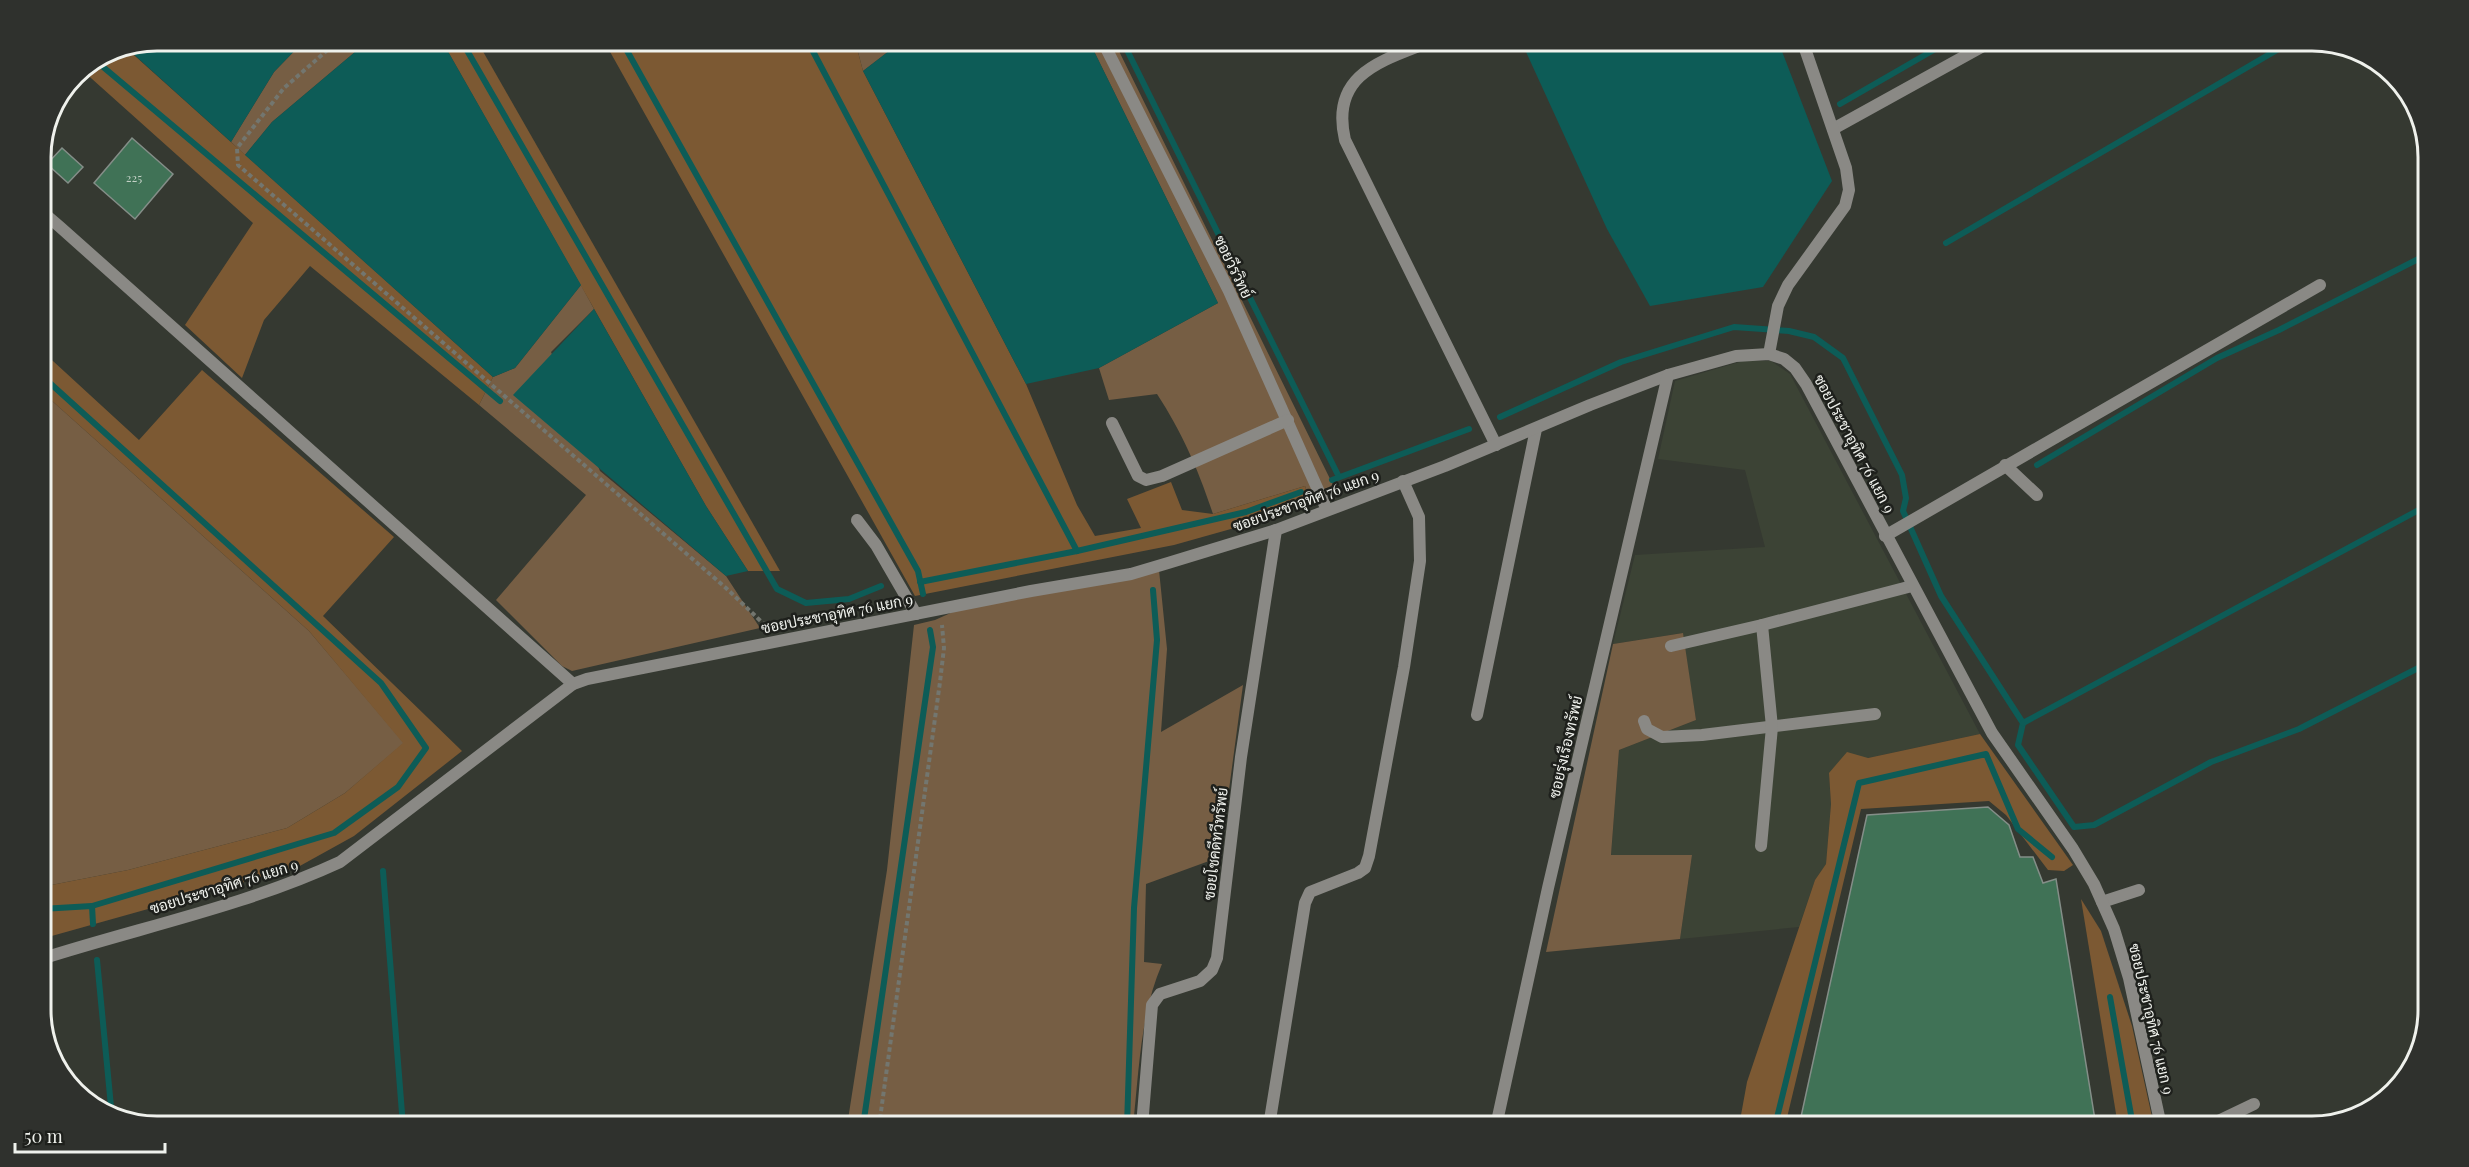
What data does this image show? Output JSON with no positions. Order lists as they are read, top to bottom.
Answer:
{
  "streets": {
    "street": [
      "ซอยวีรวิทย์",
      "ซอยประชาอุทิศ 76 แยก 9",
      "ซอยรุ่งเรืองทรัพย์",
      "ซอยโชคดีทวีทรัพย์"
    ]
  },
  "crossings": [
    ["ซอยวีรวิทย์", "ซอยประชาอุทิศ 76 แยก 9"],
    ["ซอยประชาอุทิศ 76 แยก 9", "ซอยรุ่งเรืองทรัพย์"],
    ["ซอยประชาอุทิศ 76 แยก 9", "ซอยโชคดีทวีทรัพย์"]
  ],
  "house_numbers": ["225"],
  "scale_bar": "50 m"
}
